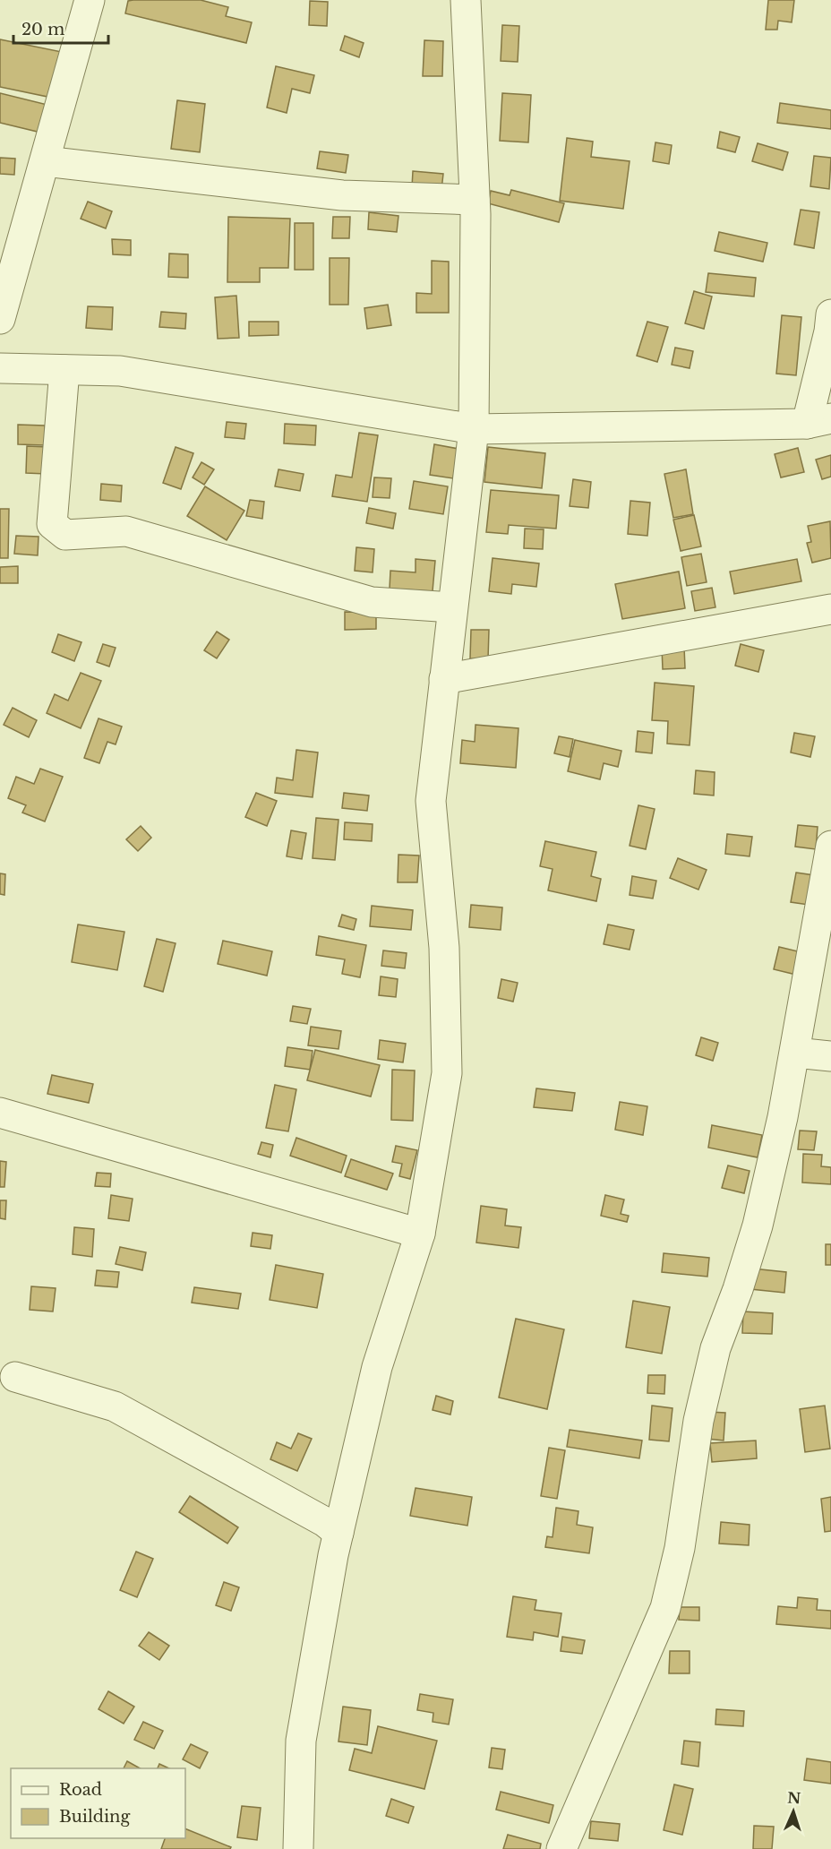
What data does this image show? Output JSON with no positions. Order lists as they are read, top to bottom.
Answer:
{
  "legend": ["Road", "Building"],
  "scale_bar": "20 m",
  "north": "top"
}
